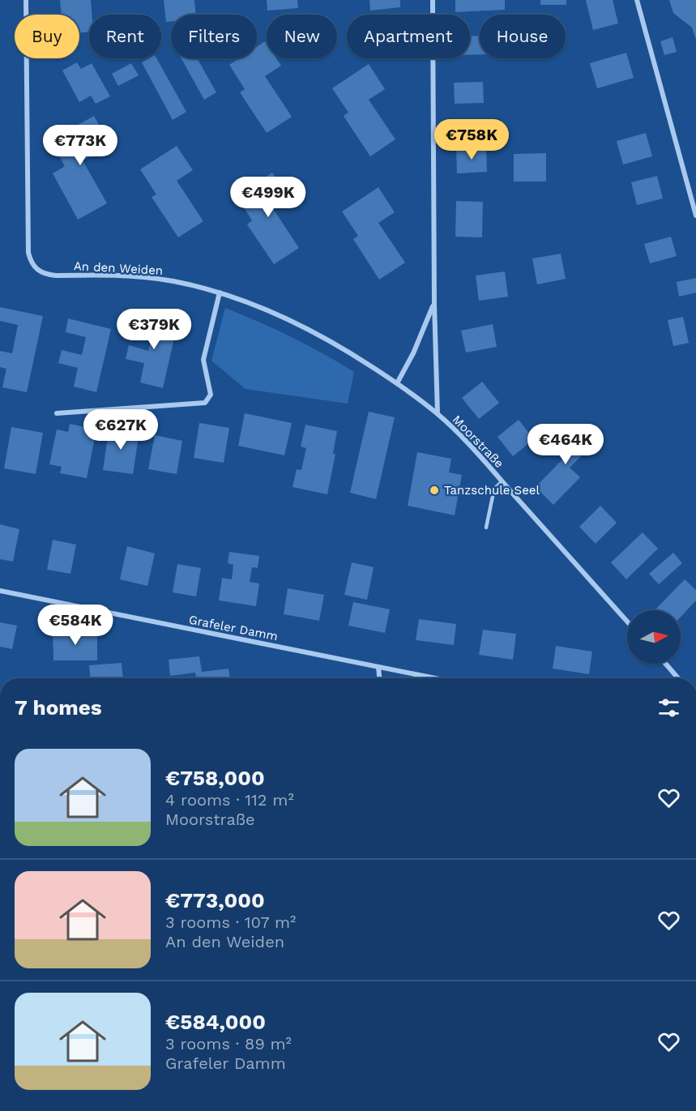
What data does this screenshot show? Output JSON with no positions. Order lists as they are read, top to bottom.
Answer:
{
  "streets": {
    "street": ["An den Weiden", "Moorstraße", "Grafeler Damm"]
  },
  "crossings": [
    ["An den Weiden", "Moorstraße"]
  ],
  "places": ["Tanzschule Seel"],
  "north": "right",
  "page": {
    "chip": [
      "Buy",
      "Rent",
      "Filters",
      "New",
      "Apartment",
      "House"
    ],
    "price": [
      "€758K",
      "€773K",
      "€499K",
      "€379K",
      "€627K",
      "€464K",
      "€584K"
    ],
    "heading": "7 homes",
    "list": [
      {
        "name": "€758,000",
        "note": "4 rooms · 112 m² · Moorstraße"
      },
      {
        "name": "€773,000",
        "note": "3 rooms · 107 m² · An den Weiden"
      },
      {
        "name": "€584,000",
        "note": "3 rooms · 89 m² · Grafeler Damm"
      }
    ]
  }
}
